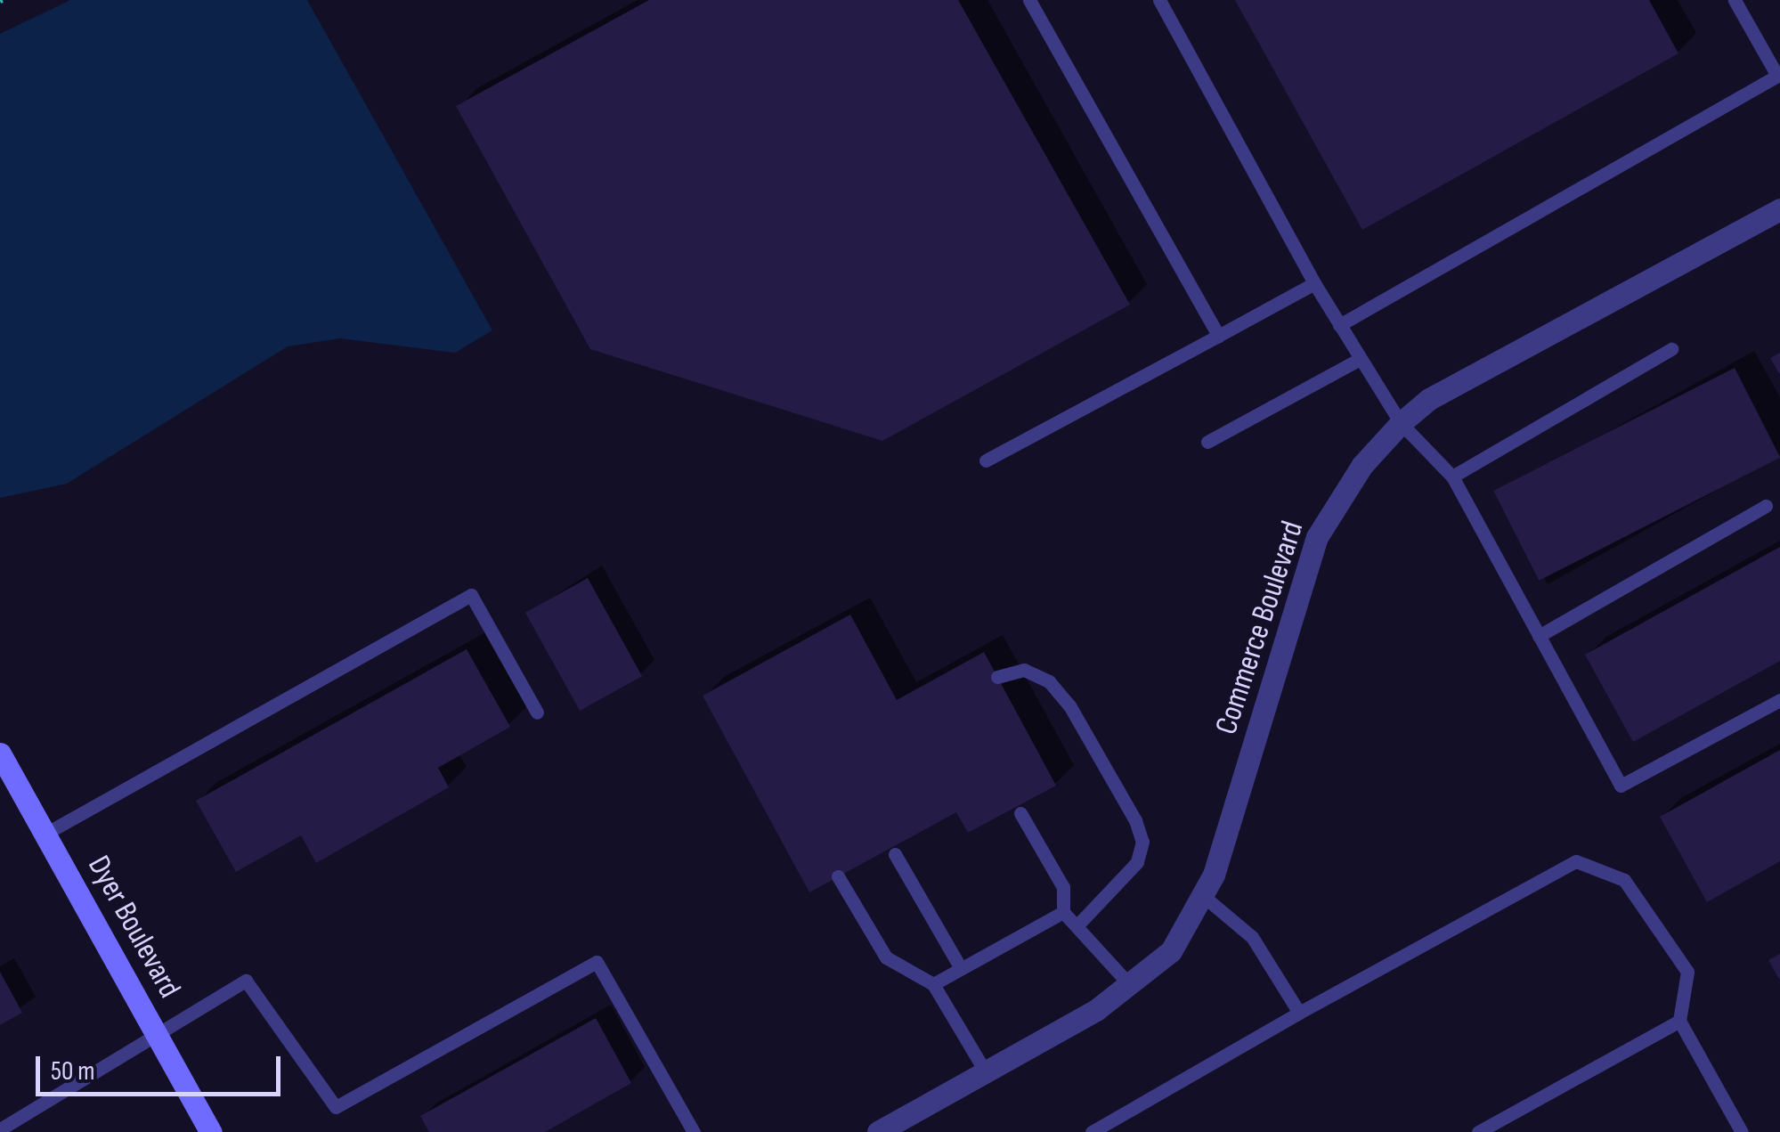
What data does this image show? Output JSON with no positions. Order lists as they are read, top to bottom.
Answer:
{
  "streets": {
    "main road": ["Dyer Boulevard"],
    "street": ["Commerce Boulevard"]
  },
  "scale_bar": "50 m"
}
